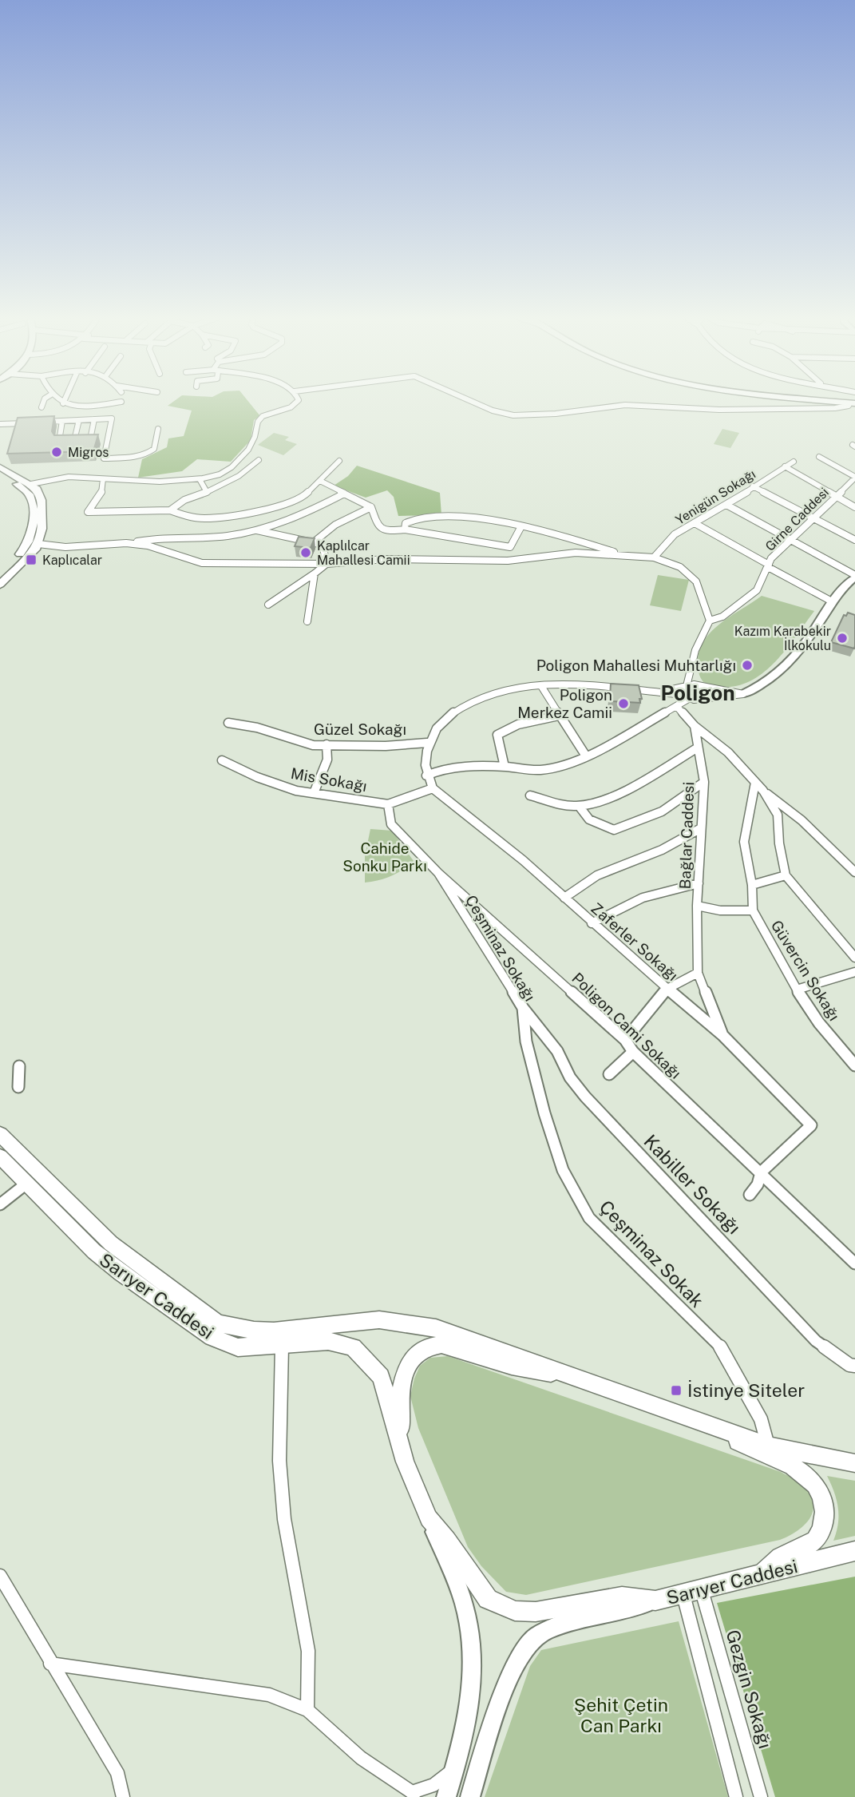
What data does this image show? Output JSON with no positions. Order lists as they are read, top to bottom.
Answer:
{
  "streets": {
    "main road": ["Sarıyer Caddesi"],
    "street": [
      "Yenigün Sokağı",
      "Girne Caddesi",
      "Güzel Sokağı",
      "Mis Sokağı",
      "Bağlar Caddesi",
      "Zaferler Sokağı",
      "Çeşminaz Sokağı",
      "Güvercin Sokağı",
      "Poligon Cami Sokağı",
      "Kabiller Sokağı",
      "Çeşminaz Sokak",
      "Gezgin Sokağı"
    ]
  },
  "crossings": [
    ["Mis Sokağı", "Zaferler Sokağı"],
    ["Mis Sokağı", "Poligon Cami Sokağı"],
    ["Bağlar Caddesi", "Zaferler Sokağı"],
    ["Zaferler Sokağı", "Poligon Cami Sokağı"],
    ["Çeşminaz Sokağı", "Poligon Cami Sokağı"],
    ["Çeşminaz Sokağı", "Kabiller Sokağı"],
    ["Çeşminaz Sokağı", "Çeşminaz Sokak"],
    ["Çeşminaz Sokak", "Sarıyer Caddesi"],
    ["Sarıyer Caddesi", "Gezgin Sokağı"]
  ],
  "districts": ["Poligon"],
  "parks": ["Cahide Sonku Parkı", "Şehit Çetin Can Parkı"],
  "places": {
    "other": [
      "Migros",
      "Kaplılcar Mahallesi Camii",
      "Kazım Karabekir İlkokulu",
      "Poligon Mahallesi Muhtarlığı",
      "Poligon Merkez Camii"
    ],
    "transit": ["Kaplıcalar", "İstinye Siteler"]
  }
}
